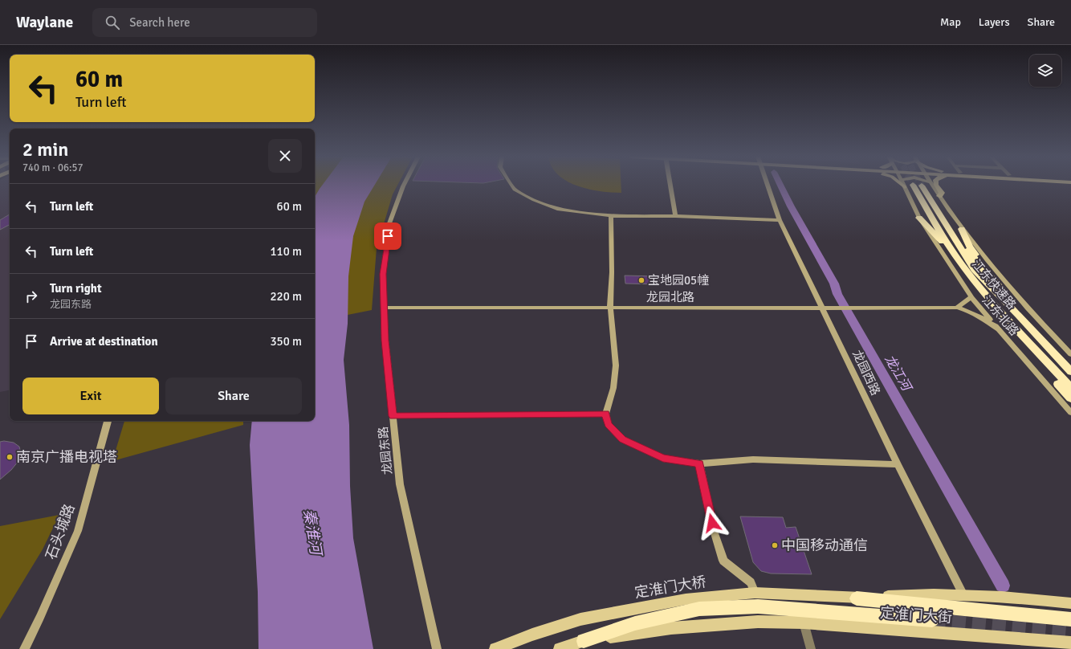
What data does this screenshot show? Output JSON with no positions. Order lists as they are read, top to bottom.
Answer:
{
  "streets": {
    "highway": ["江东快速路"],
    "main road": ["定淮门大桥", "定淮门大街"],
    "street": [
      "龙园北路",
      "江东北路",
      "龙园西路",
      "龙园东路",
      "石头城路"
    ]
  },
  "crossings": [
    ["江东快速路", "江东北路"],
    ["龙园北路", "江东北路"],
    ["龙园北路", "龙园西路"],
    ["龙园北路", "龙园东路"],
    ["龙园西路", "定淮门大街"],
    ["定淮门大桥", "定淮门大街"]
  ],
  "water": ["龙江河", "秦淮河"],
  "places": ["宝地园05幢", "南京广播电视塔", "中国移动通信"],
  "page": {
    "header": "Waylane",
    "search": "Search here",
    "nav": ["Map", "Layers", "Share"],
    "turn": ["60 m", "Turn left"],
    "heading": ["2 min", "740 m · 06:57"],
    "list": [
      {
        "name": "Turn left",
        "value": "60 m"
      },
      {
        "name": "Turn left",
        "value": "110 m"
      },
      {
        "name": "Turn right",
        "note": "龙园东路",
        "value": "220 m"
      },
      {
        "name": "Arrive at destination",
        "value": "350 m"
      }
    ],
    "buttons": ["Exit", "Share"]
  }
}
